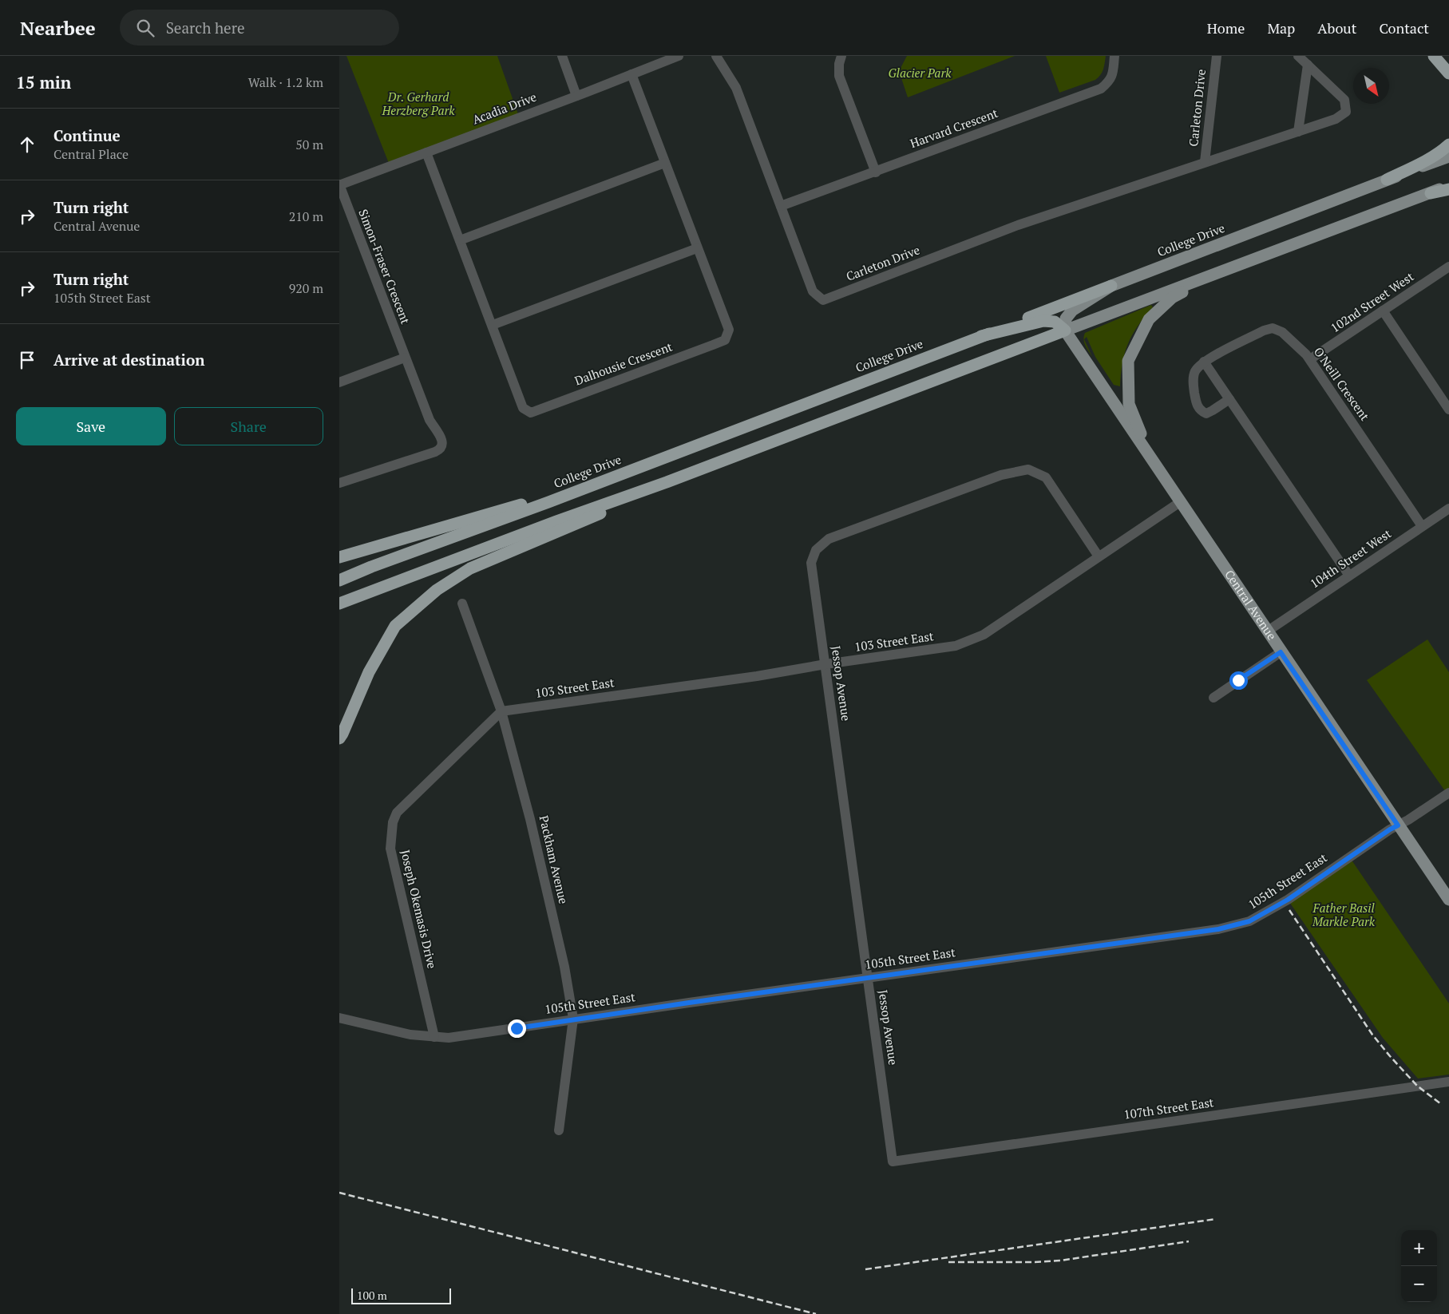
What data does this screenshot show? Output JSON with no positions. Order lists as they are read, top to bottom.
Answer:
{
  "streets": {
    "highway": ["College Drive"],
    "main road": ["Central Avenue"],
    "street": [
      "Carleton Drive",
      "Acadia Drive",
      "Harvard Crescent",
      "Simon-Fraser Crescent",
      "102nd Street West",
      "Dalhousie Crescent",
      "O'Neill Crescent",
      "104th Street West",
      "103 Street East",
      "Jessop Avenue",
      "Packham Avenue",
      "105th Street East",
      "Joseph Okemasis Drive",
      "107th Street East"
    ]
  },
  "crossings": [
    ["Carleton Drive", "Harvard Crescent"],
    ["Acadia Drive", "Simon-Fraser Crescent"],
    ["Acadia Drive", "Dalhousie Crescent"],
    ["102nd Street West", "O'Neill Crescent"],
    ["O'Neill Crescent", "104th Street West"],
    ["104th Street West", "Central Avenue"],
    ["Central Avenue", "103 Street East"],
    ["Central Avenue", "105th Street East"],
    ["103 Street East", "Jessop Avenue"],
    ["103 Street East", "Packham Avenue"],
    ["103 Street East", "Joseph Okemasis Drive"],
    ["Jessop Avenue", "105th Street East"],
    ["Jessop Avenue", "107th Street East"],
    ["Packham Avenue", "105th Street East"],
    ["Packham Avenue", "Joseph Okemasis Drive"],
    ["105th Street East", "Joseph Okemasis Drive"]
  ],
  "parks": ["Glacier Park", "Dr. Gerhard Herzberg Park", "Father Basil Markle Park"],
  "scale_bar": "100 m",
  "north": "bottom right",
  "page": {
    "header": "Nearbee",
    "search": "Search here",
    "nav": [
      "Home",
      "Map",
      "About",
      "Contact"
    ],
    "heading": ["15 min", "Walk · 1.2 km"],
    "list": [
      ["Continue", "Central Place", "50 m"],
      ["Turn right", "Central Avenue", "210 m"],
      ["Turn right", "105th Street East", "920 m"],
      "Arrive at destination"
    ],
    "buttons": ["Save", "Share"],
    "map_buttons": ["+", "−"],
    "scale": "100 m"
  }
}
